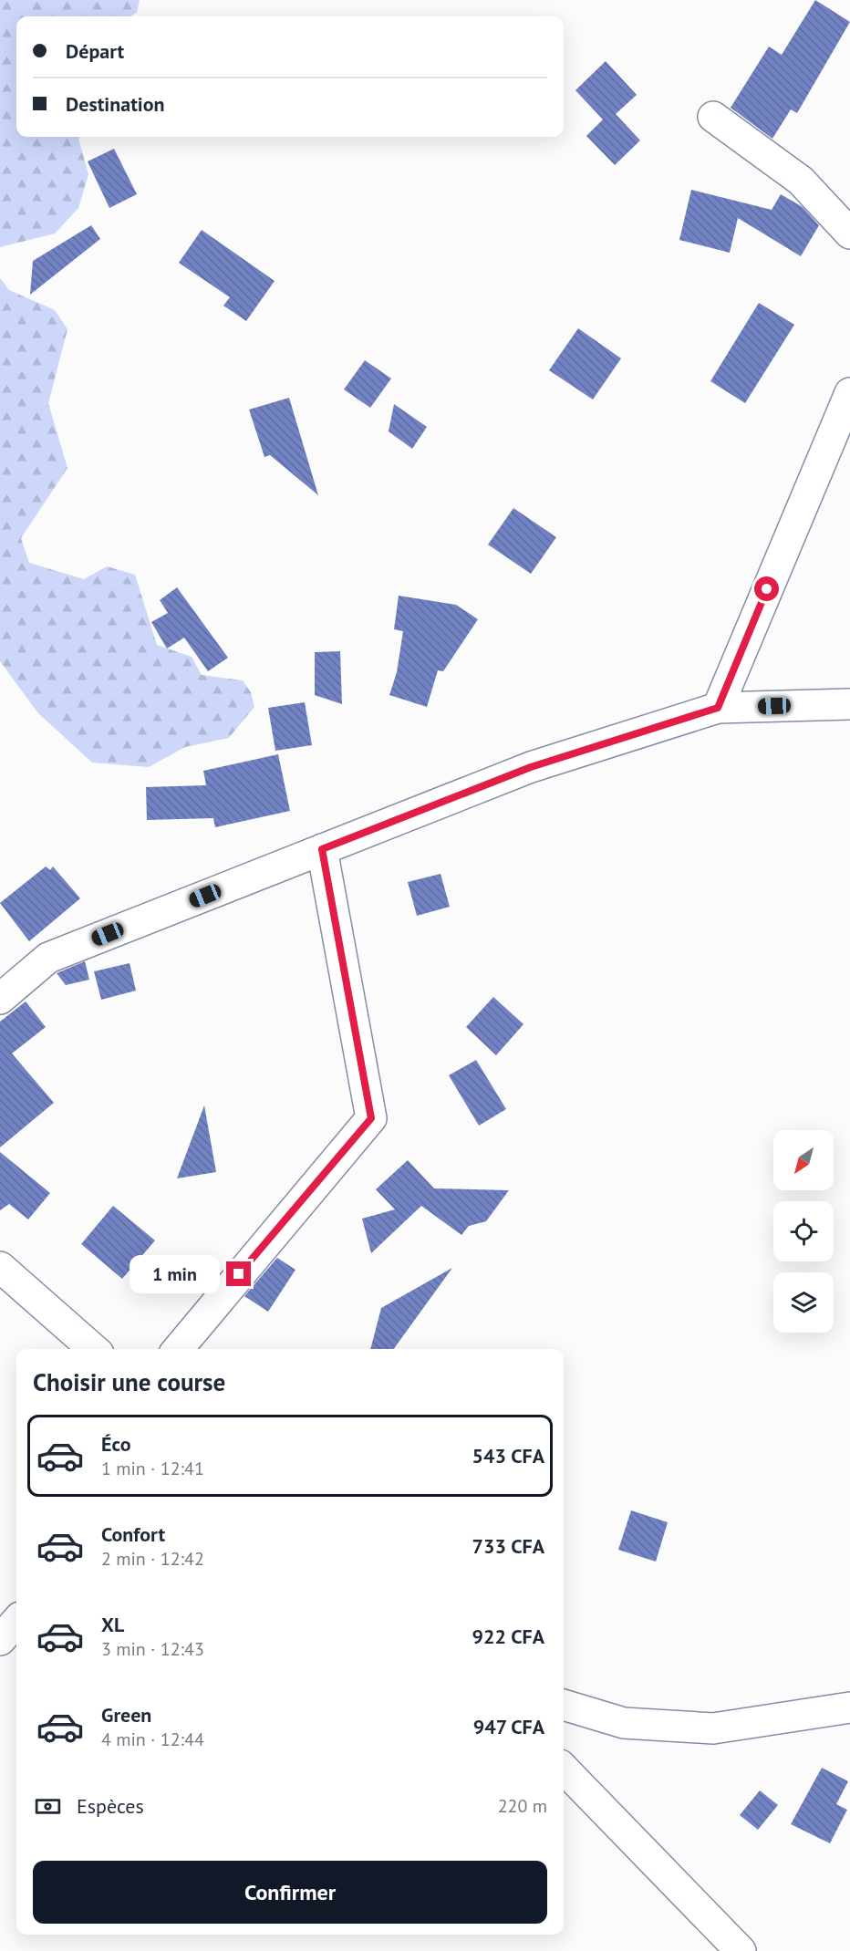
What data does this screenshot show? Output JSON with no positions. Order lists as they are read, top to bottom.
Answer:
{
  "north": "bottom left",
  "page": {
    "banner": ["Départ", "Destination"],
    "bubble": "1 min",
    "heading": "Choisir une course",
    "list": [
      {
        "name": "Éco",
        "note": "1 min · 12:41",
        "value": "543 CFA"
      },
      {
        "name": "Confort",
        "note": "2 min · 12:42",
        "value": "733 CFA"
      },
      {
        "name": "XL",
        "note": "3 min · 12:43",
        "value": "922 CFA"
      },
      {
        "name": "Green",
        "note": "4 min · 12:44",
        "value": "947 CFA"
      }
    ],
    "pay": ["Espèces", "220 m"],
    "buttons": "Confirmer"
  }
}
